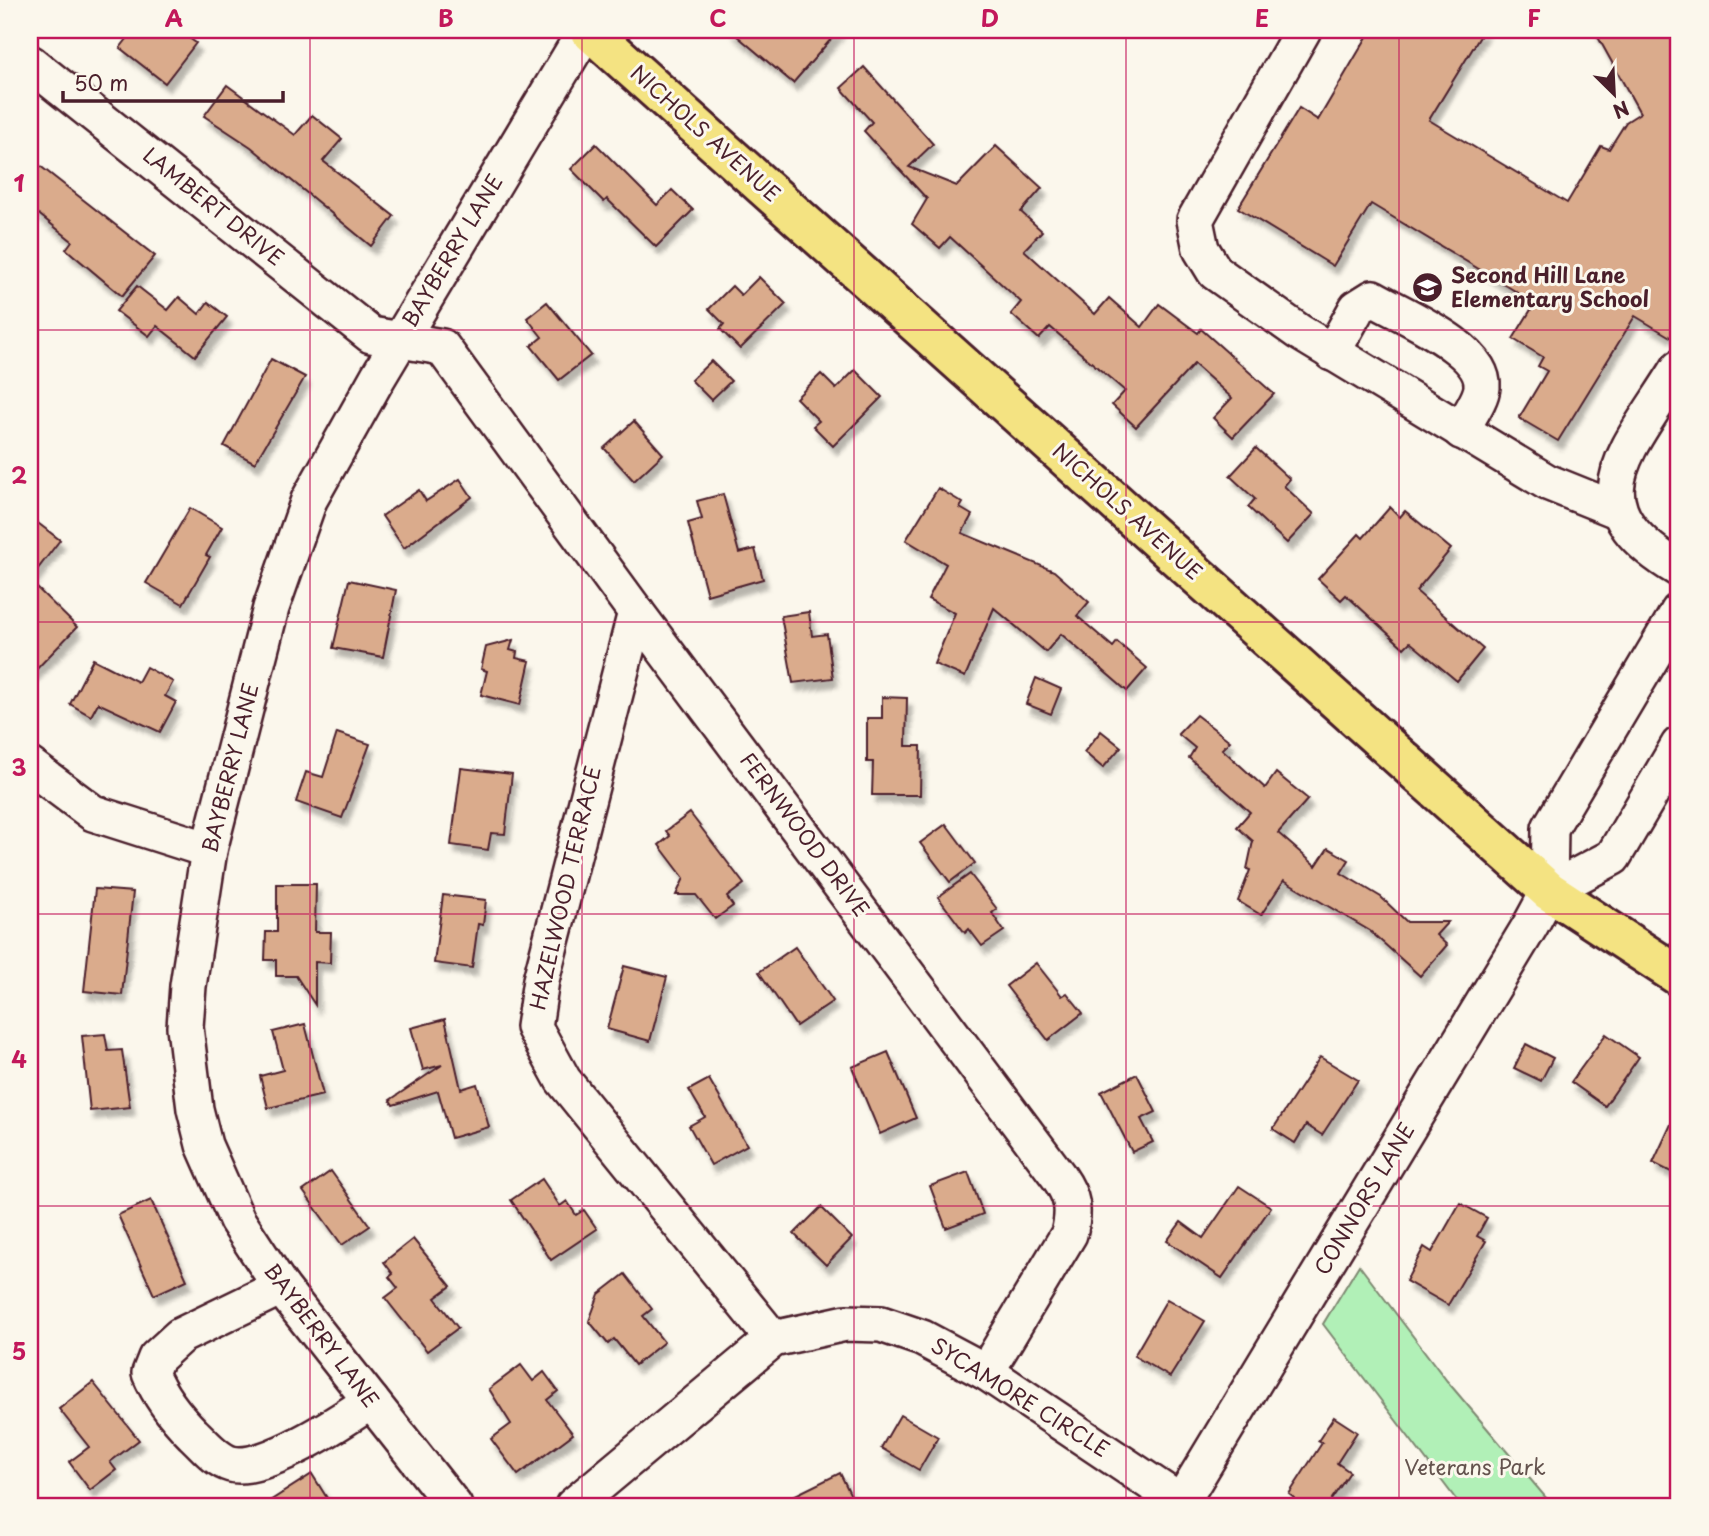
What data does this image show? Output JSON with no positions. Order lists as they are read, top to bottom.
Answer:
{
  "streets": {
    "main road": ["NICHOLS AVENUE"],
    "street": [
      "LAMBERT DRIVE",
      "BAYBERRY LANE",
      "FERNWOOD DRIVE",
      "HAZELWOOD TERRACE",
      "CONNORS LANE",
      "SYCAMORE CIRCLE"
    ]
  },
  "crossings": [
    ["NICHOLS AVENUE", "BAYBERRY LANE"],
    ["NICHOLS AVENUE", "CONNORS LANE"],
    ["LAMBERT DRIVE", "BAYBERRY LANE"],
    ["LAMBERT DRIVE", "FERNWOOD DRIVE"],
    ["BAYBERRY LANE", "FERNWOOD DRIVE"],
    ["FERNWOOD DRIVE", "HAZELWOOD TERRACE"],
    ["FERNWOOD DRIVE", "SYCAMORE CIRCLE"],
    ["HAZELWOOD TERRACE", "SYCAMORE CIRCLE"],
    ["CONNORS LANE", "SYCAMORE CIRCLE"]
  ],
  "parks": ["Veterans Park"],
  "places": {
    "school or university": ["Second Hill Lane Elementary School"]
  },
  "scale_bar": "50 m",
  "north": "bottom right",
  "grid": {
    "columns": [
      "A",
      "B",
      "C",
      "D",
      "E",
      "F"
    ],
    "rows": [
      "1",
      "2",
      "3",
      "4",
      "5"
    ]
  }
}
